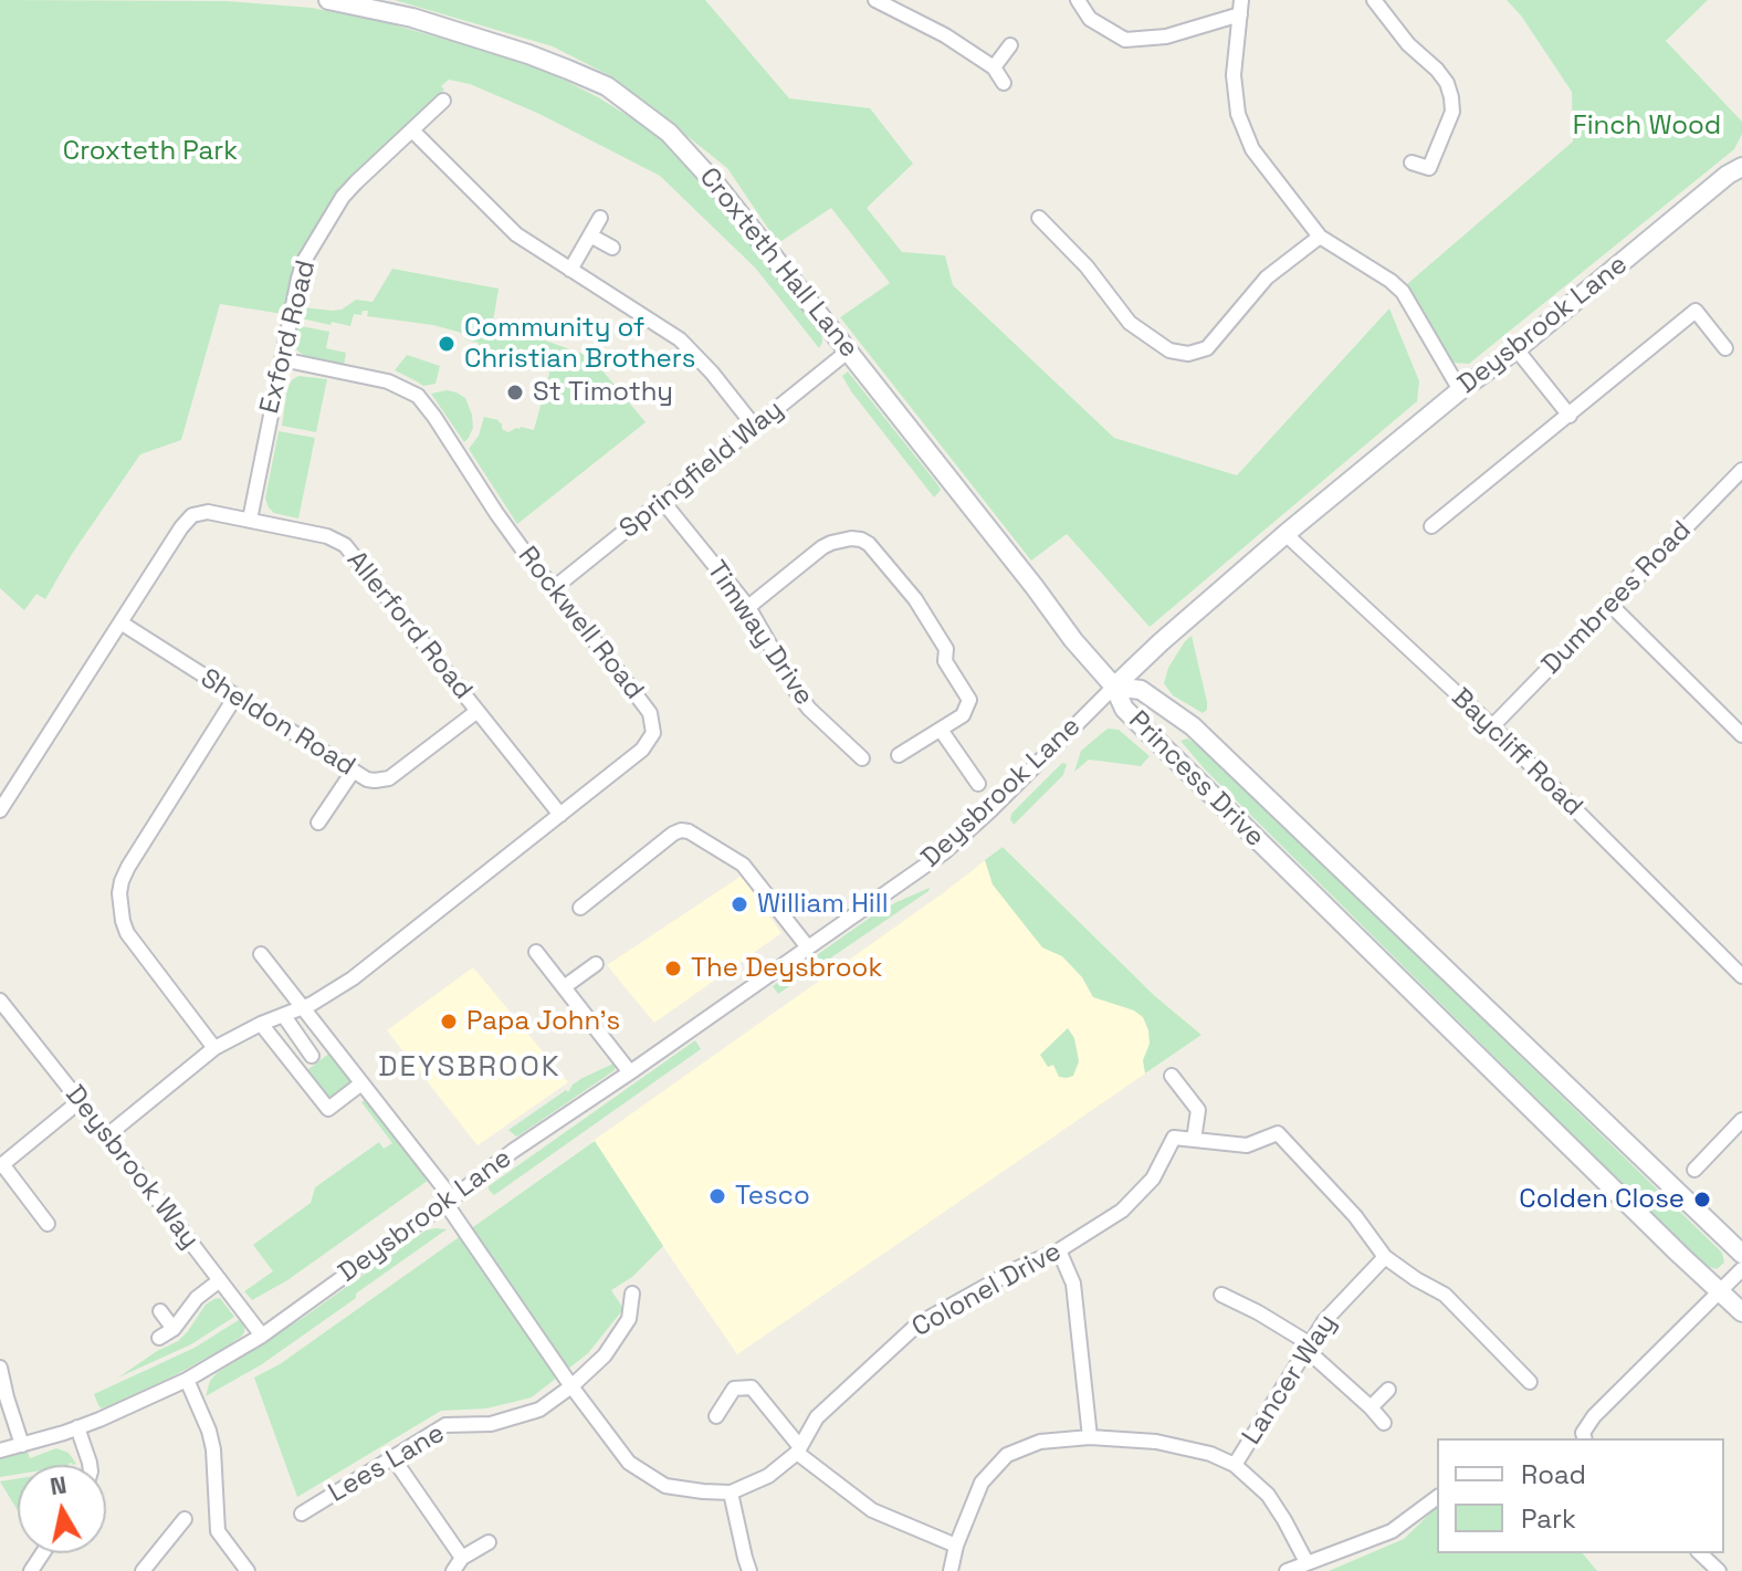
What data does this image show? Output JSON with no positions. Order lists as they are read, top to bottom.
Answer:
{
  "streets": {
    "street": [
      "Croxteth Hall Lane",
      "Deysbrook Lane",
      "Exford Road",
      "Springfield Way",
      "Dumbrees Road",
      "Rockwell Road",
      "Allerford Road",
      "Timway Drive",
      "Sheldon Road",
      "Baycliff Road",
      "Princess Drive",
      "Deysbrook Way",
      "Colonel Drive",
      "Lancer Way",
      "Lees Lane"
    ]
  },
  "crossings": [
    ["Croxteth Hall Lane", "Deysbrook Lane"],
    ["Croxteth Hall Lane", "Springfield Way"],
    ["Croxteth Hall Lane", "Princess Drive"],
    ["Deysbrook Lane", "Baycliff Road"],
    ["Deysbrook Lane", "Princess Drive"],
    ["Deysbrook Lane", "Deysbrook Way"],
    ["Deysbrook Lane", "Colonel Drive"],
    ["Exford Road", "Rockwell Road"],
    ["Exford Road", "Allerford Road"],
    ["Springfield Way", "Rockwell Road"],
    ["Springfield Way", "Timway Drive"],
    ["Dumbrees Road", "Baycliff Road"],
    ["Rockwell Road", "Allerford Road"],
    ["Rockwell Road", "Deysbrook Way"],
    ["Allerford Road", "Sheldon Road"],
    ["Colonel Drive", "Lees Lane"]
  ],
  "districts": ["DEYSBROOK"],
  "parks": ["Finch Wood", "Croxteth Park"],
  "places": [
    "Community of Christian Brothers",
    "St Timothy",
    "William Hill",
    "The Deysbrook",
    "Papa John's",
    "Tesco",
    "Colden Close"
  ],
  "legend": ["Road", "Park"],
  "north": "top"
}
